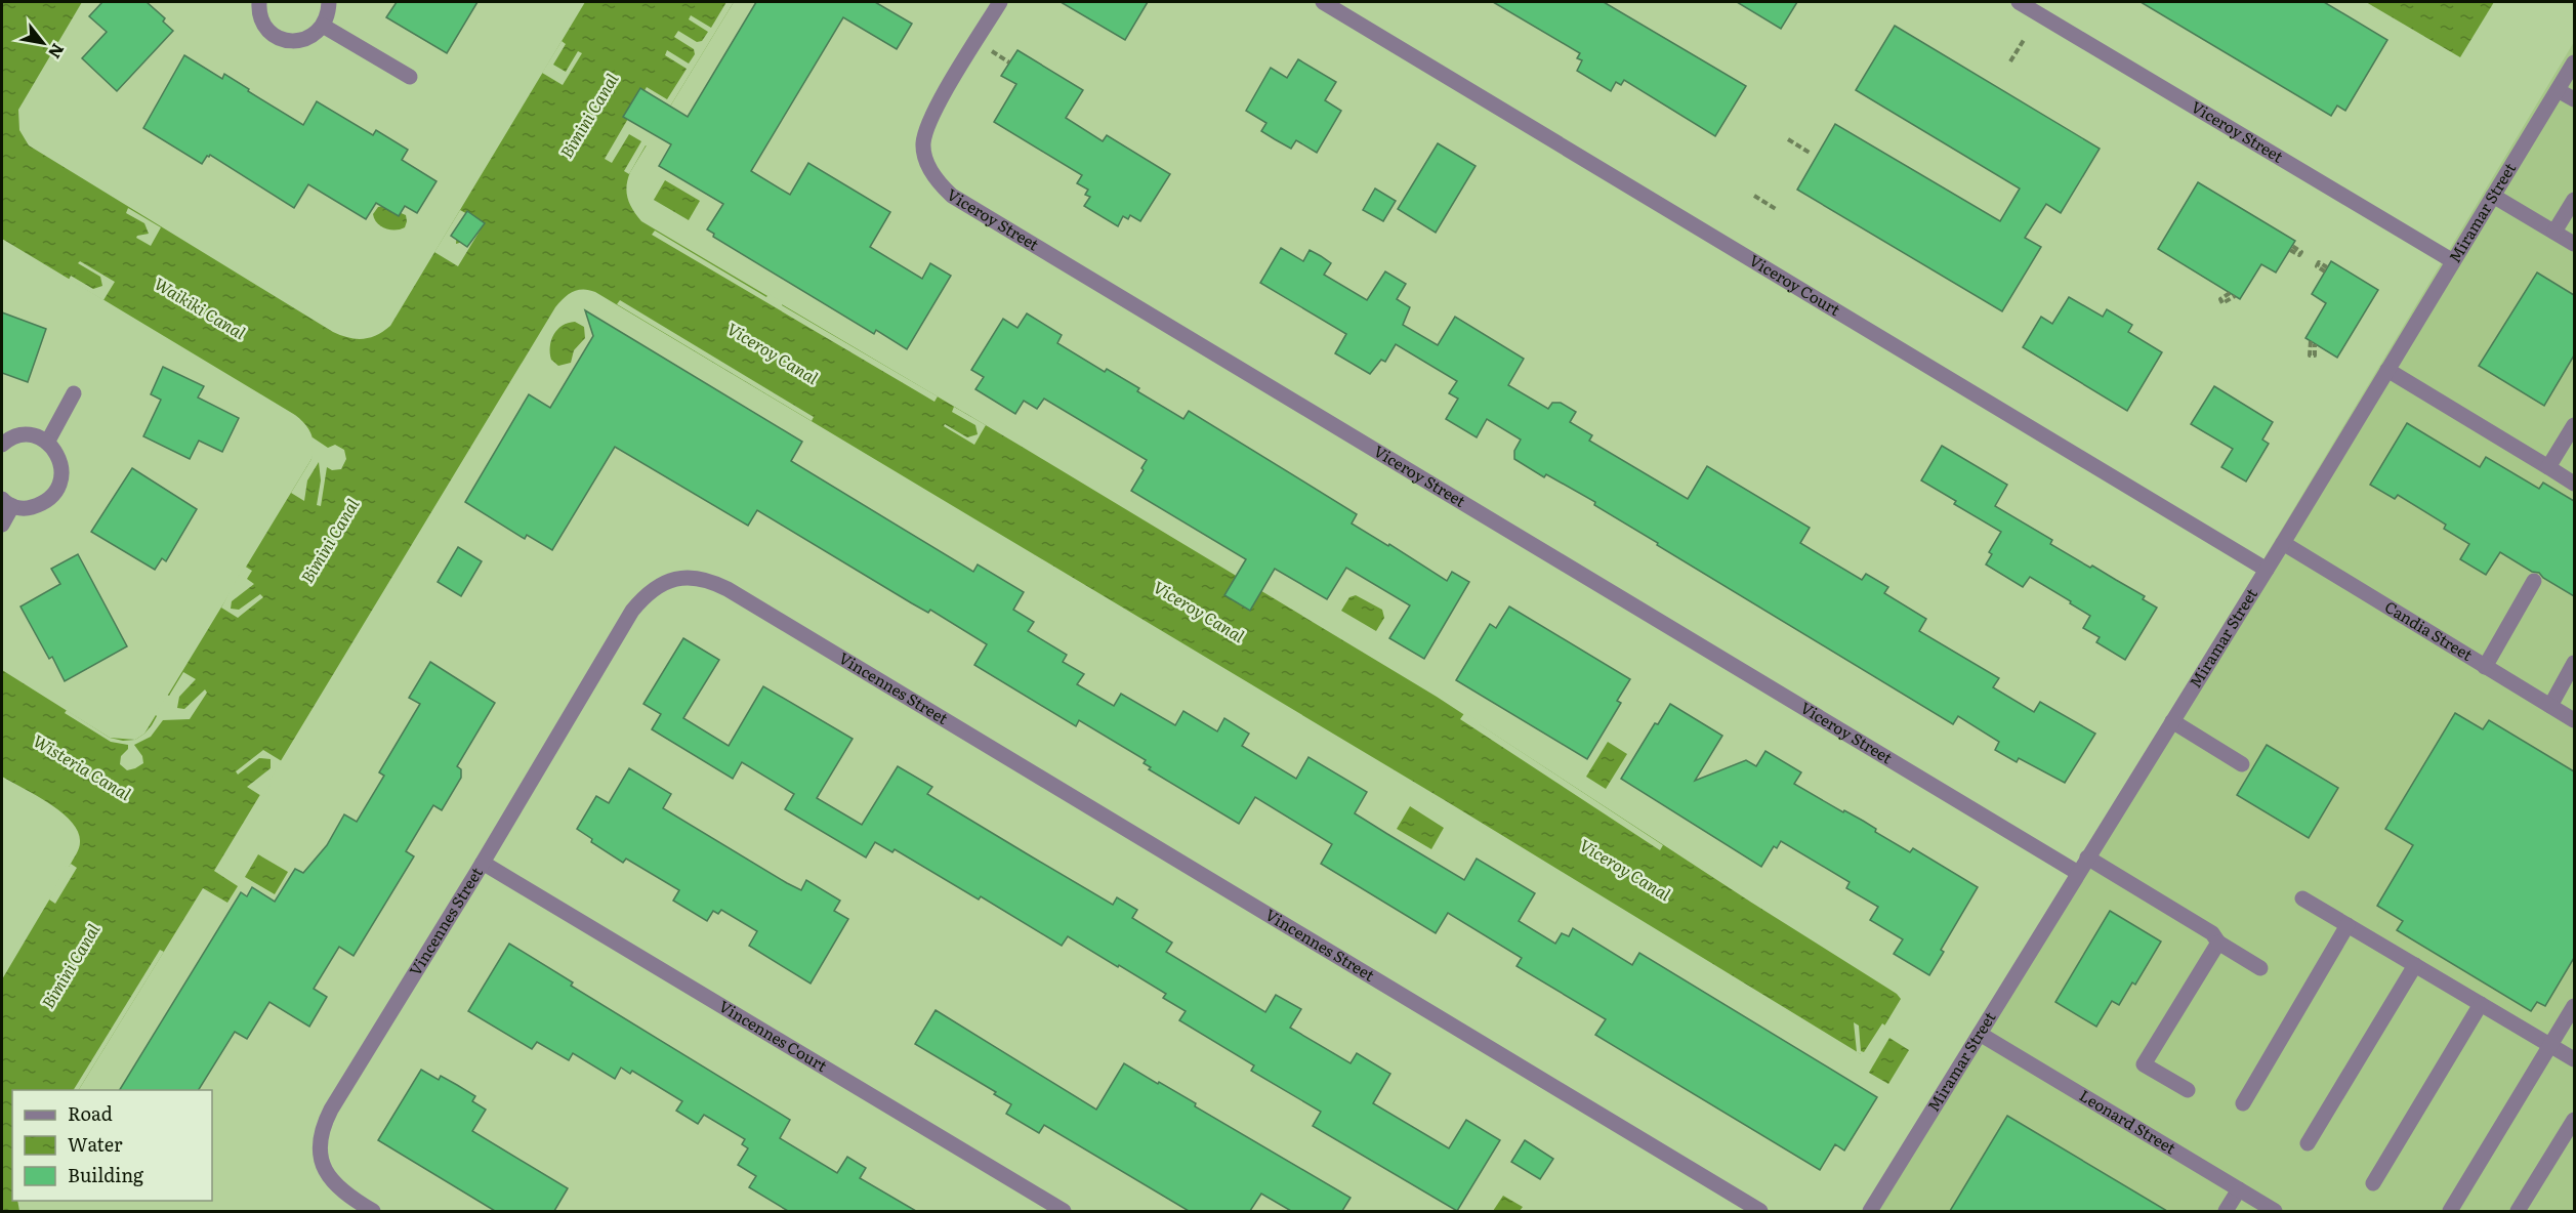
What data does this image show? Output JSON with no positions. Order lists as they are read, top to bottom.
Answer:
{
  "streets": {
    "street": [
      "Viceroy Street",
      "Miramar Street",
      "Viceroy Court",
      "Candia Street",
      "Vincennes Street",
      "Vincennes Court",
      "Leonard Street"
    ]
  },
  "crossings": [
    ["Viceroy Street", "Miramar Street"],
    ["Miramar Street", "Viceroy Court"],
    ["Miramar Street", "Candia Street"],
    ["Miramar Street", "Leonard Street"],
    ["Vincennes Street", "Vincennes Court"]
  ],
  "water": [
    "Bimini Canal",
    "Waikiki Canal",
    "Viceroy Canal",
    "Wisteria Canal"
  ],
  "legend": ["Road", "Water", "Building"],
  "north": "bottom right"
}
